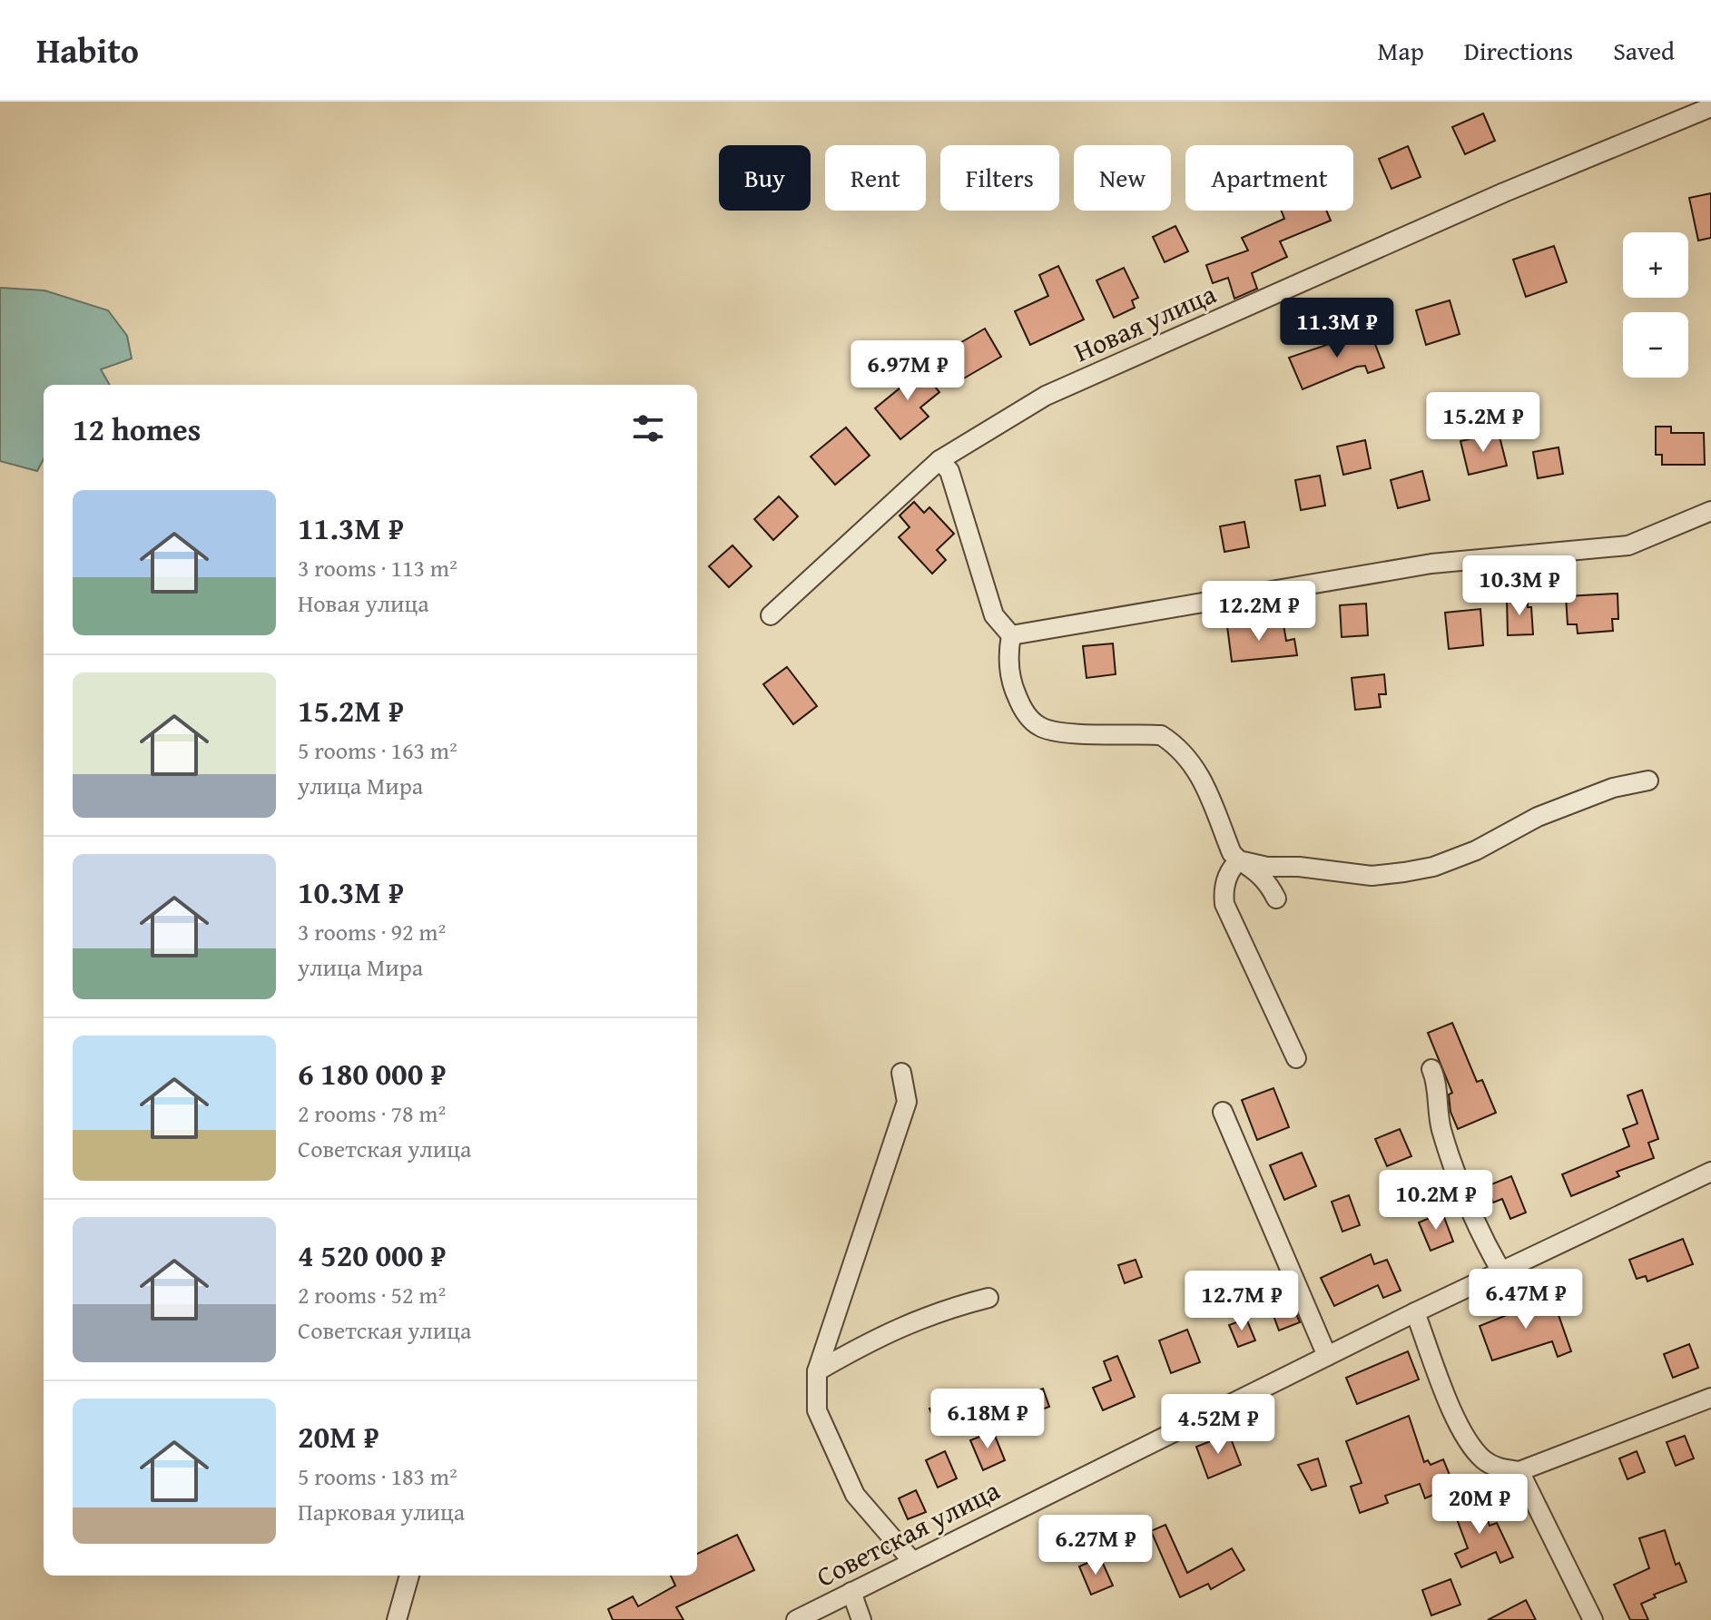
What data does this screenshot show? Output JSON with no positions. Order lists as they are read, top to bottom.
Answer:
{
  "streets": {
    "street": ["Новая улица", "Советская улица"]
  },
  "page": {
    "header": "Habito",
    "nav": ["Map", "Directions", "Saved"],
    "chip": [
      "Buy",
      "Rent",
      "Filters",
      "New",
      "Apartment"
    ],
    "map_buttons": ["+", "−"],
    "price": [
      "11.3M ₽",
      "6.97M ₽",
      "15.2M ₽",
      "10.3M ₽",
      "12.2M ₽",
      "10.2M ₽",
      "6.47M ₽",
      "12.7M ₽",
      "6.18M ₽",
      "4.52M ₽",
      "20M ₽",
      "6.27M ₽"
    ],
    "heading": "12 homes",
    "list": [
      {
        "name": "11.3M ₽",
        "note": "3 rooms · 113 m² · Новая улица"
      },
      {
        "name": "15.2M ₽",
        "note": "5 rooms · 163 m² · улица Мира"
      },
      {
        "name": "10.3M ₽",
        "note": "3 rooms · 92 m² · улица Мира"
      },
      {
        "name": "6 180 000 ₽",
        "note": "2 rooms · 78 m² · Советская улица"
      },
      {
        "name": "4 520 000 ₽",
        "note": "2 rooms · 52 m² · Советская улица"
      },
      {
        "name": "20M ₽",
        "note": "5 rooms · 183 m² · Парковая улица"
      }
    ]
  }
}
